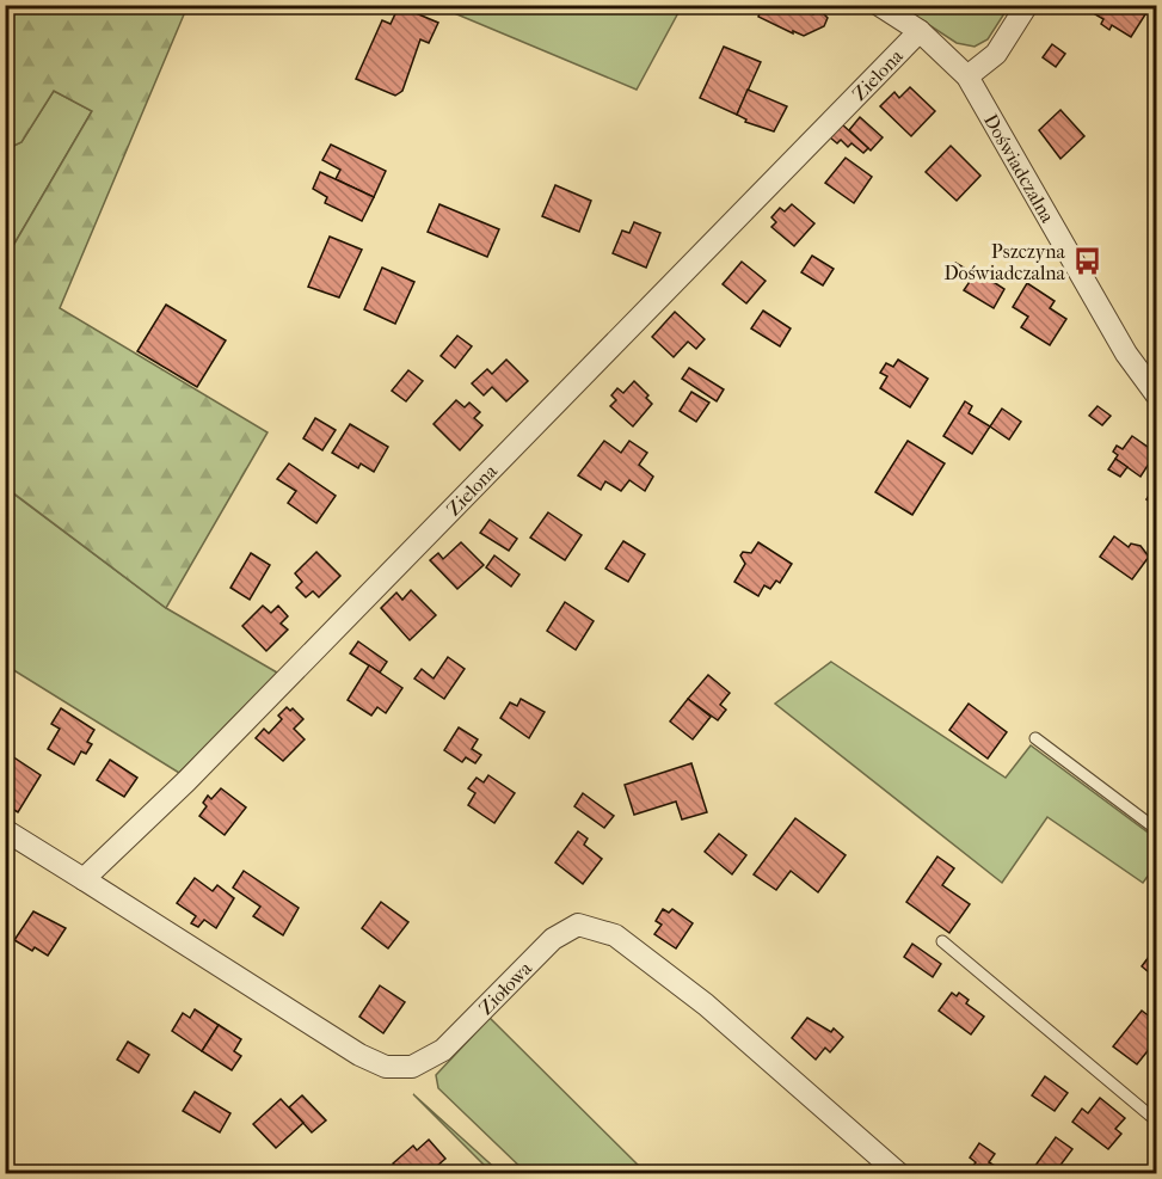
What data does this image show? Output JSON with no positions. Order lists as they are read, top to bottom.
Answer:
{
  "streets": {
    "street": ["Zielona", "Doświadczalna", "Ziołowa"]
  },
  "crossings": [
    ["Zielona", "Doświadczalna"],
    ["Zielona", "Ziołowa"]
  ],
  "places": {
    "bus stop": ["Pszczyna Doświadczalna"]
  }
}
